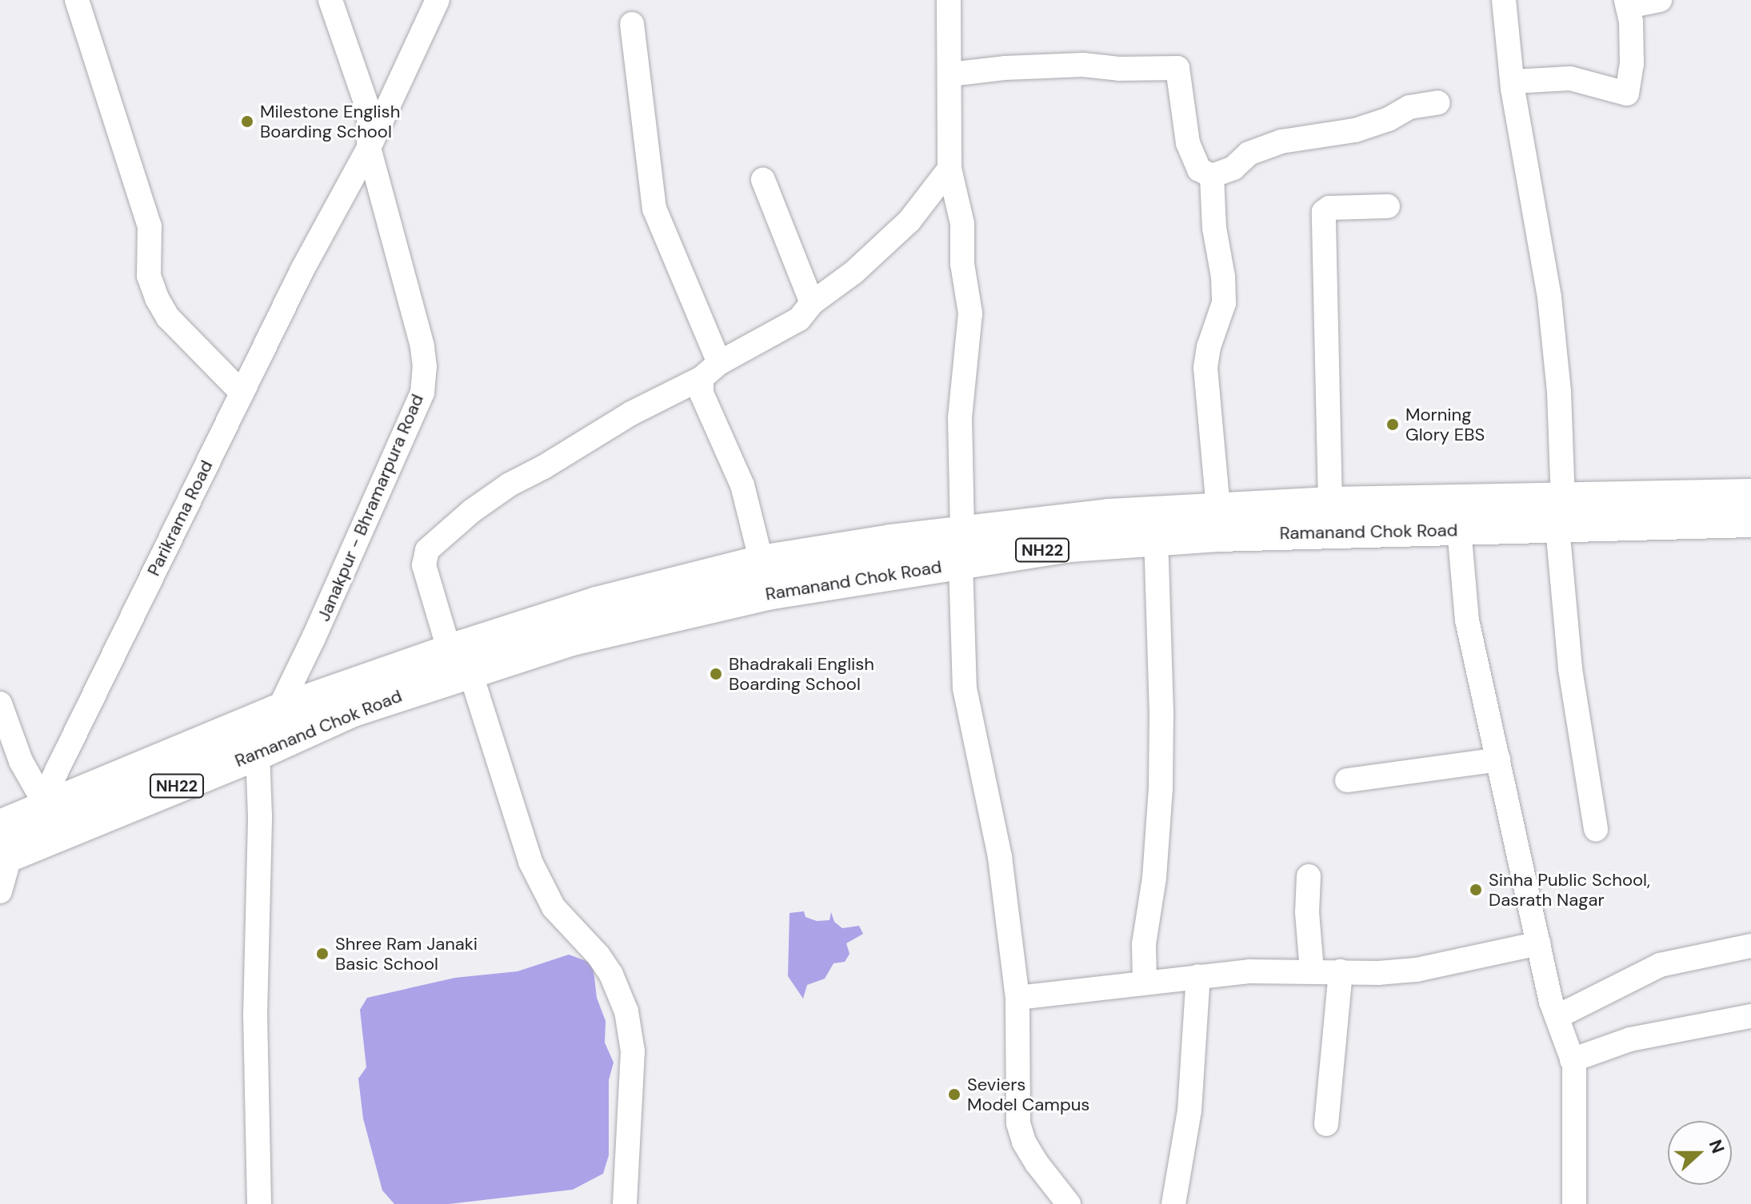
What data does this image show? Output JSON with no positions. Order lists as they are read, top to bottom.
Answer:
{
  "streets": {
    "highway": ["Ramanand Chok Road", "NH22"],
    "street": ["Janakpur - Bhramarpura Road", "Parikrama Road"]
  },
  "crossings": [
    ["Janakpur - Bhramarpura Road", "Parikrama Road"],
    ["Janakpur - Bhramarpura Road", "Ramanand Chok Road"],
    ["Parikrama Road", "Ramanand Chok Road"]
  ],
  "places": [
    "Milestone English Boarding School",
    "Morning Glory EBS",
    "Bhadrakali English Boarding School",
    "Sinha Public School, Dasrath Nagar",
    "Shree Ram Janaki Basic School",
    "Seviers Model Campus"
  ],
  "north": "right"
}
